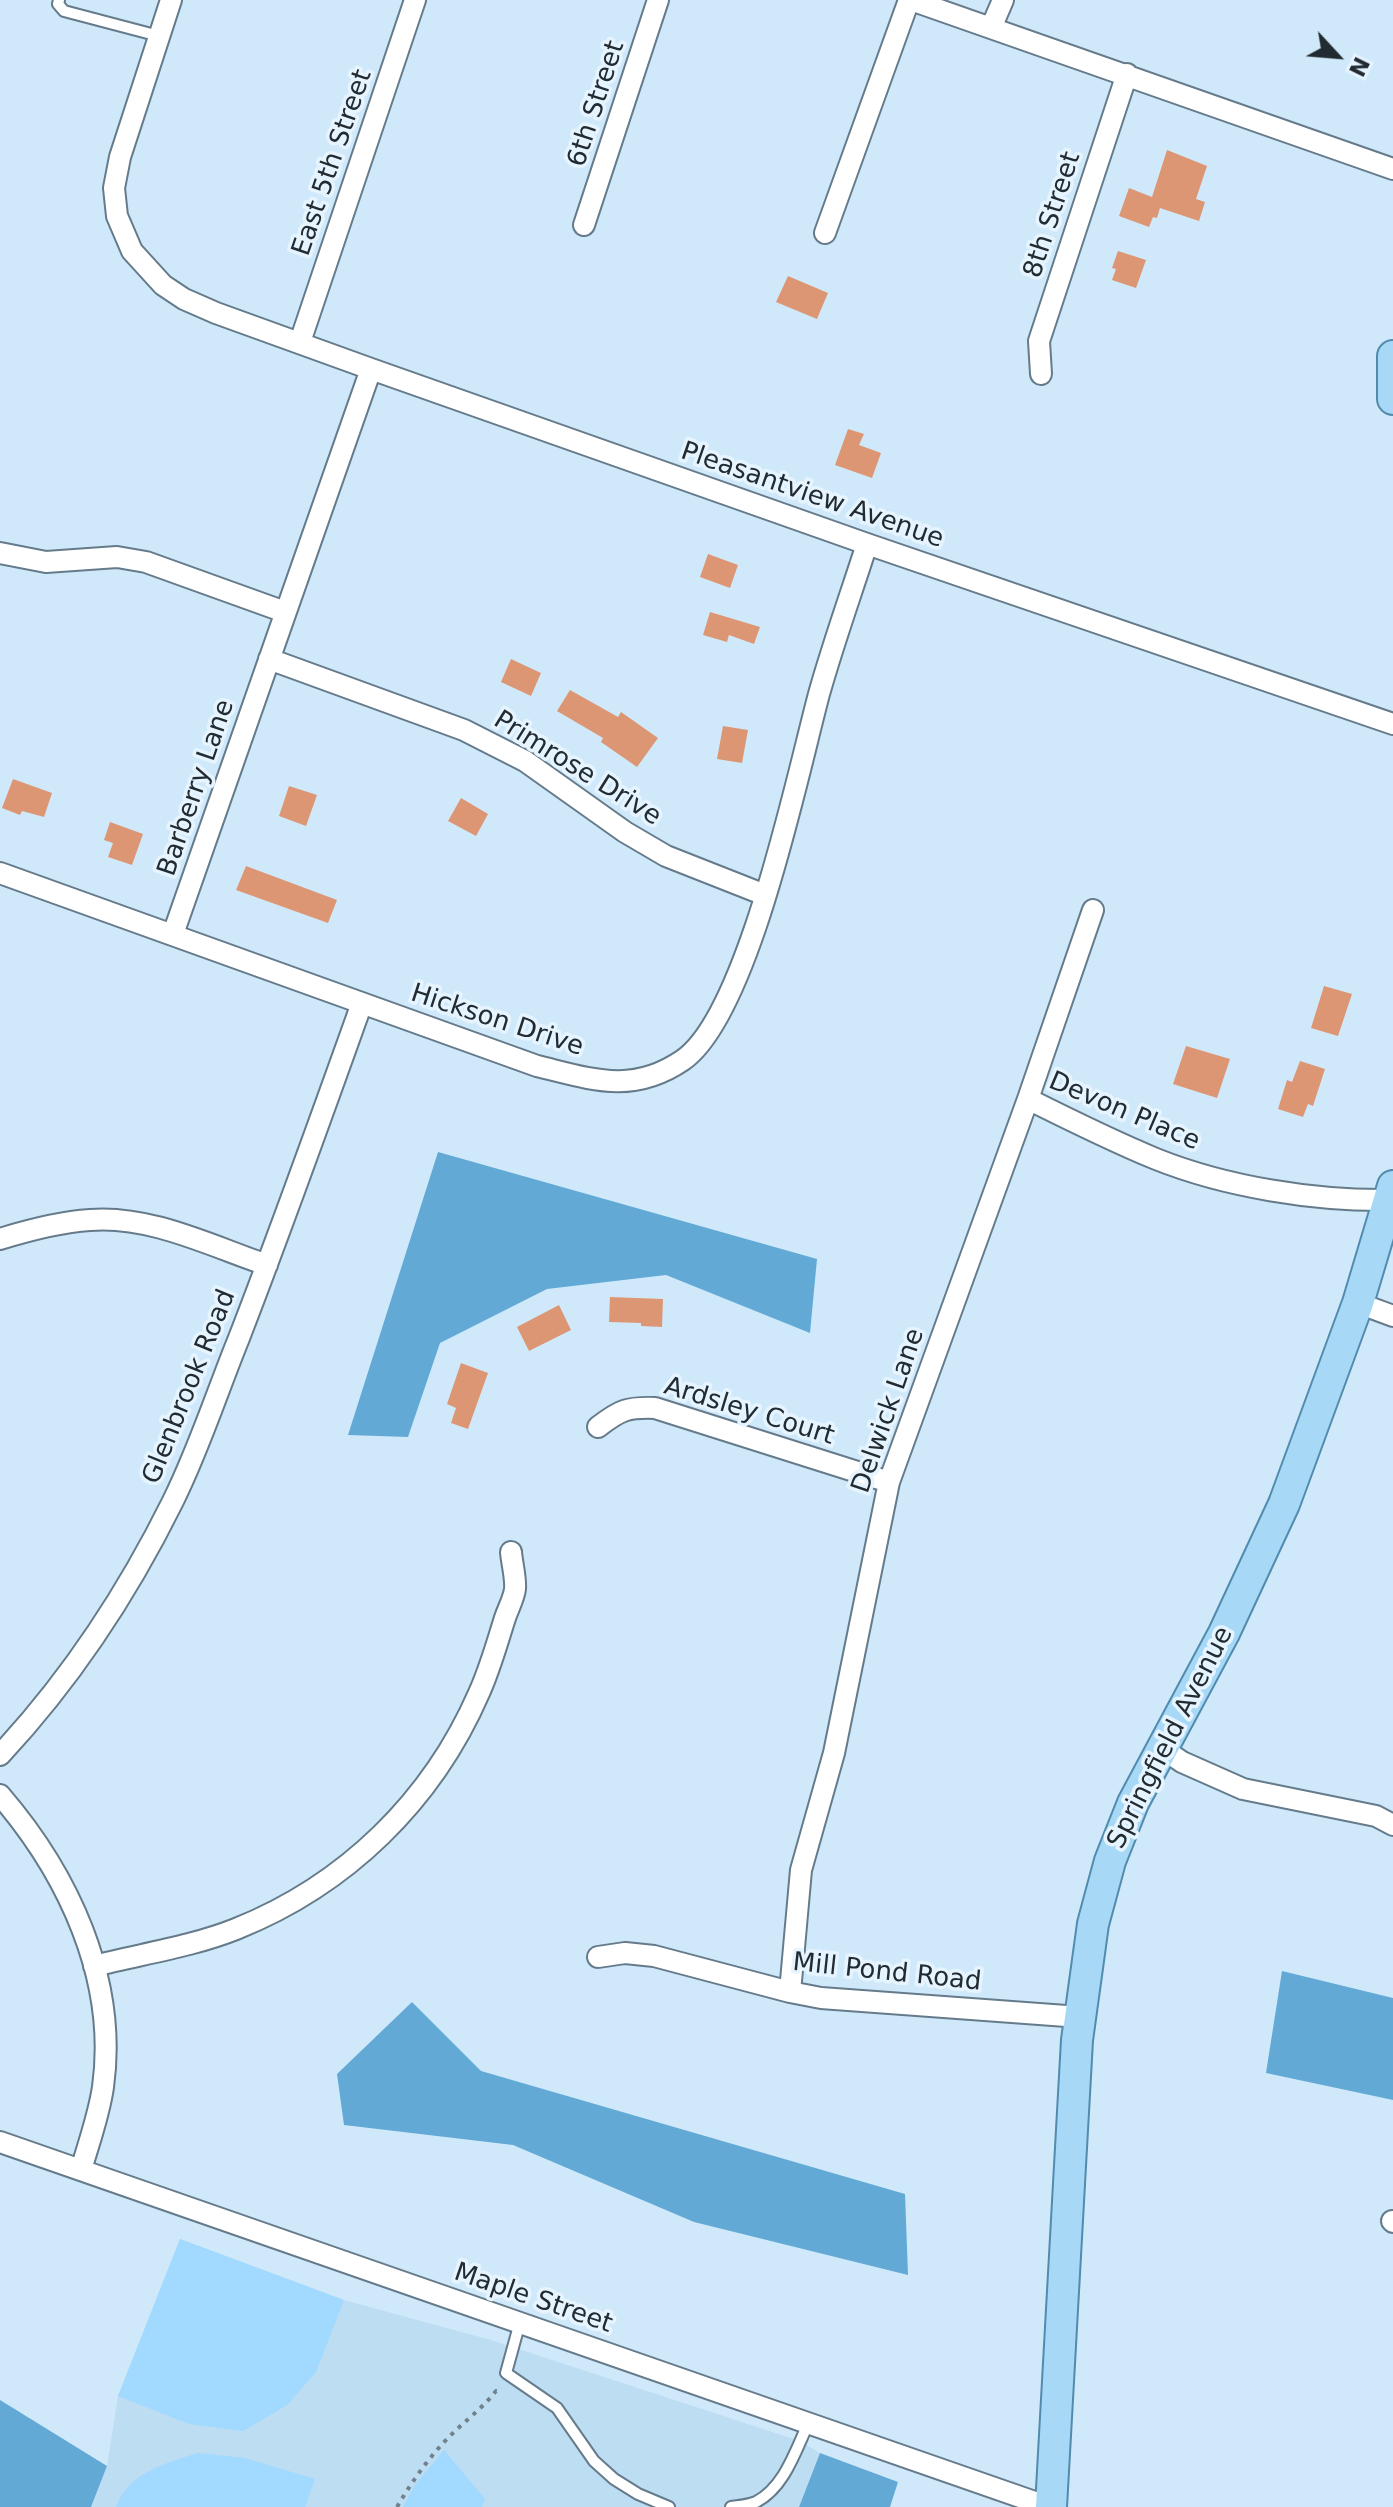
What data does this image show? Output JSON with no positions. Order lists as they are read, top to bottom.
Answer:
{
  "streets": {
    "main road": ["Springfield Avenue"],
    "street": [
      "6th Street",
      "East 5th Street",
      "8th Street",
      "Pleasantview Avenue",
      "Primrose Drive",
      "Barberry Lane",
      "Hickson Drive",
      "Devon Place",
      "Glenbrook Road",
      "Delwick Lane",
      "Ardsley Court",
      "Mill Pond Road",
      "Maple Street"
    ]
  },
  "crossings": [
    ["East 5th Street", "Pleasantview Avenue"],
    ["Pleasantview Avenue", "Hickson Drive"],
    ["Primrose Drive", "Barberry Lane"],
    ["Primrose Drive", "Hickson Drive"],
    ["Barberry Lane", "Hickson Drive"],
    ["Hickson Drive", "Glenbrook Road"],
    ["Devon Place", "Delwick Lane"],
    ["Devon Place", "Springfield Avenue"],
    ["Delwick Lane", "Ardsley Court"],
    ["Delwick Lane", "Mill Pond Road"],
    ["Springfield Avenue", "Mill Pond Road"],
    ["Springfield Avenue", "Maple Street"]
  ],
  "north": "bottom right"
}
